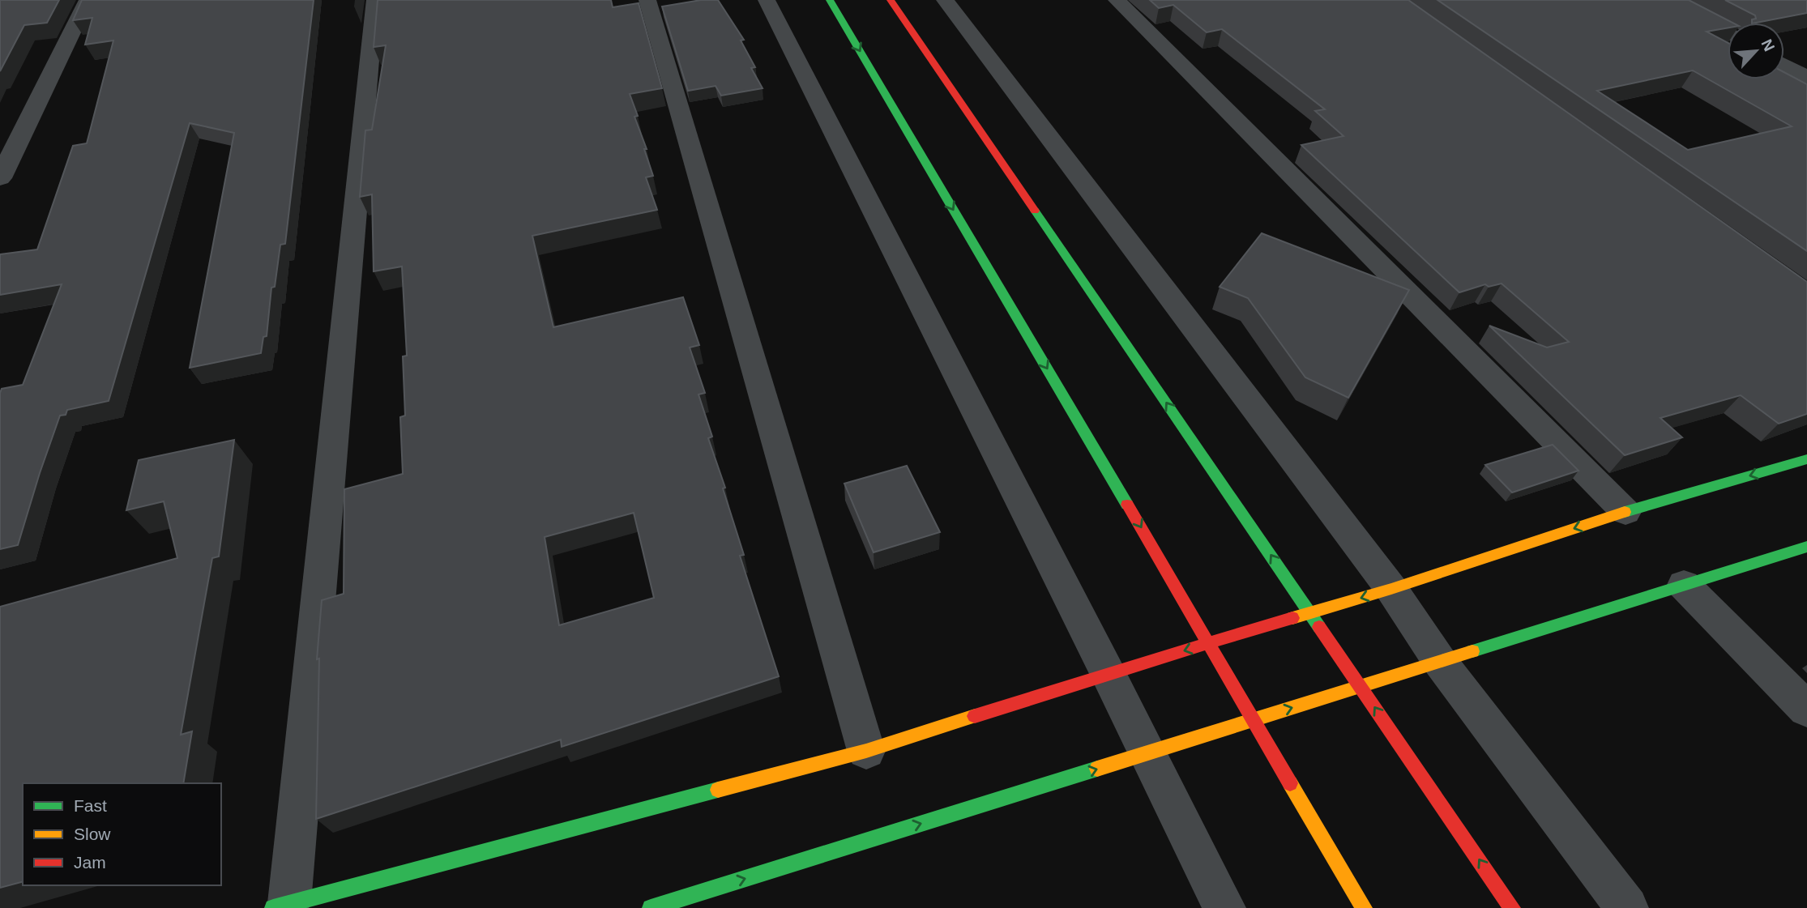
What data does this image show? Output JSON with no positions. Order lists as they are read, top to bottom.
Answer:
{
  "legend": ["Fast", "Slow", "Jam"],
  "north": "top right"
}
